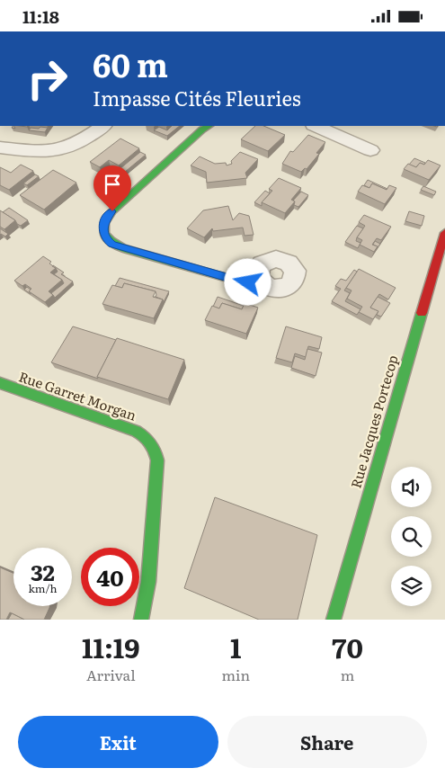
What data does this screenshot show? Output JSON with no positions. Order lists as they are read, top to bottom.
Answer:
{
  "streets": {
    "street": ["Rue Garret Morgan", "Rue Jacques Portecop"]
  },
  "page": {
    "status": "11:18",
    "turn": ["60 m", "Impasse Cités Fleuries"],
    "speed": "32 km/h",
    "limit": "40",
    "eta": [
      "11:19",
      "Arrival",
      "1",
      "min",
      "70",
      "m"
    ],
    "buttons": ["Exit", "Share"]
  }
}
